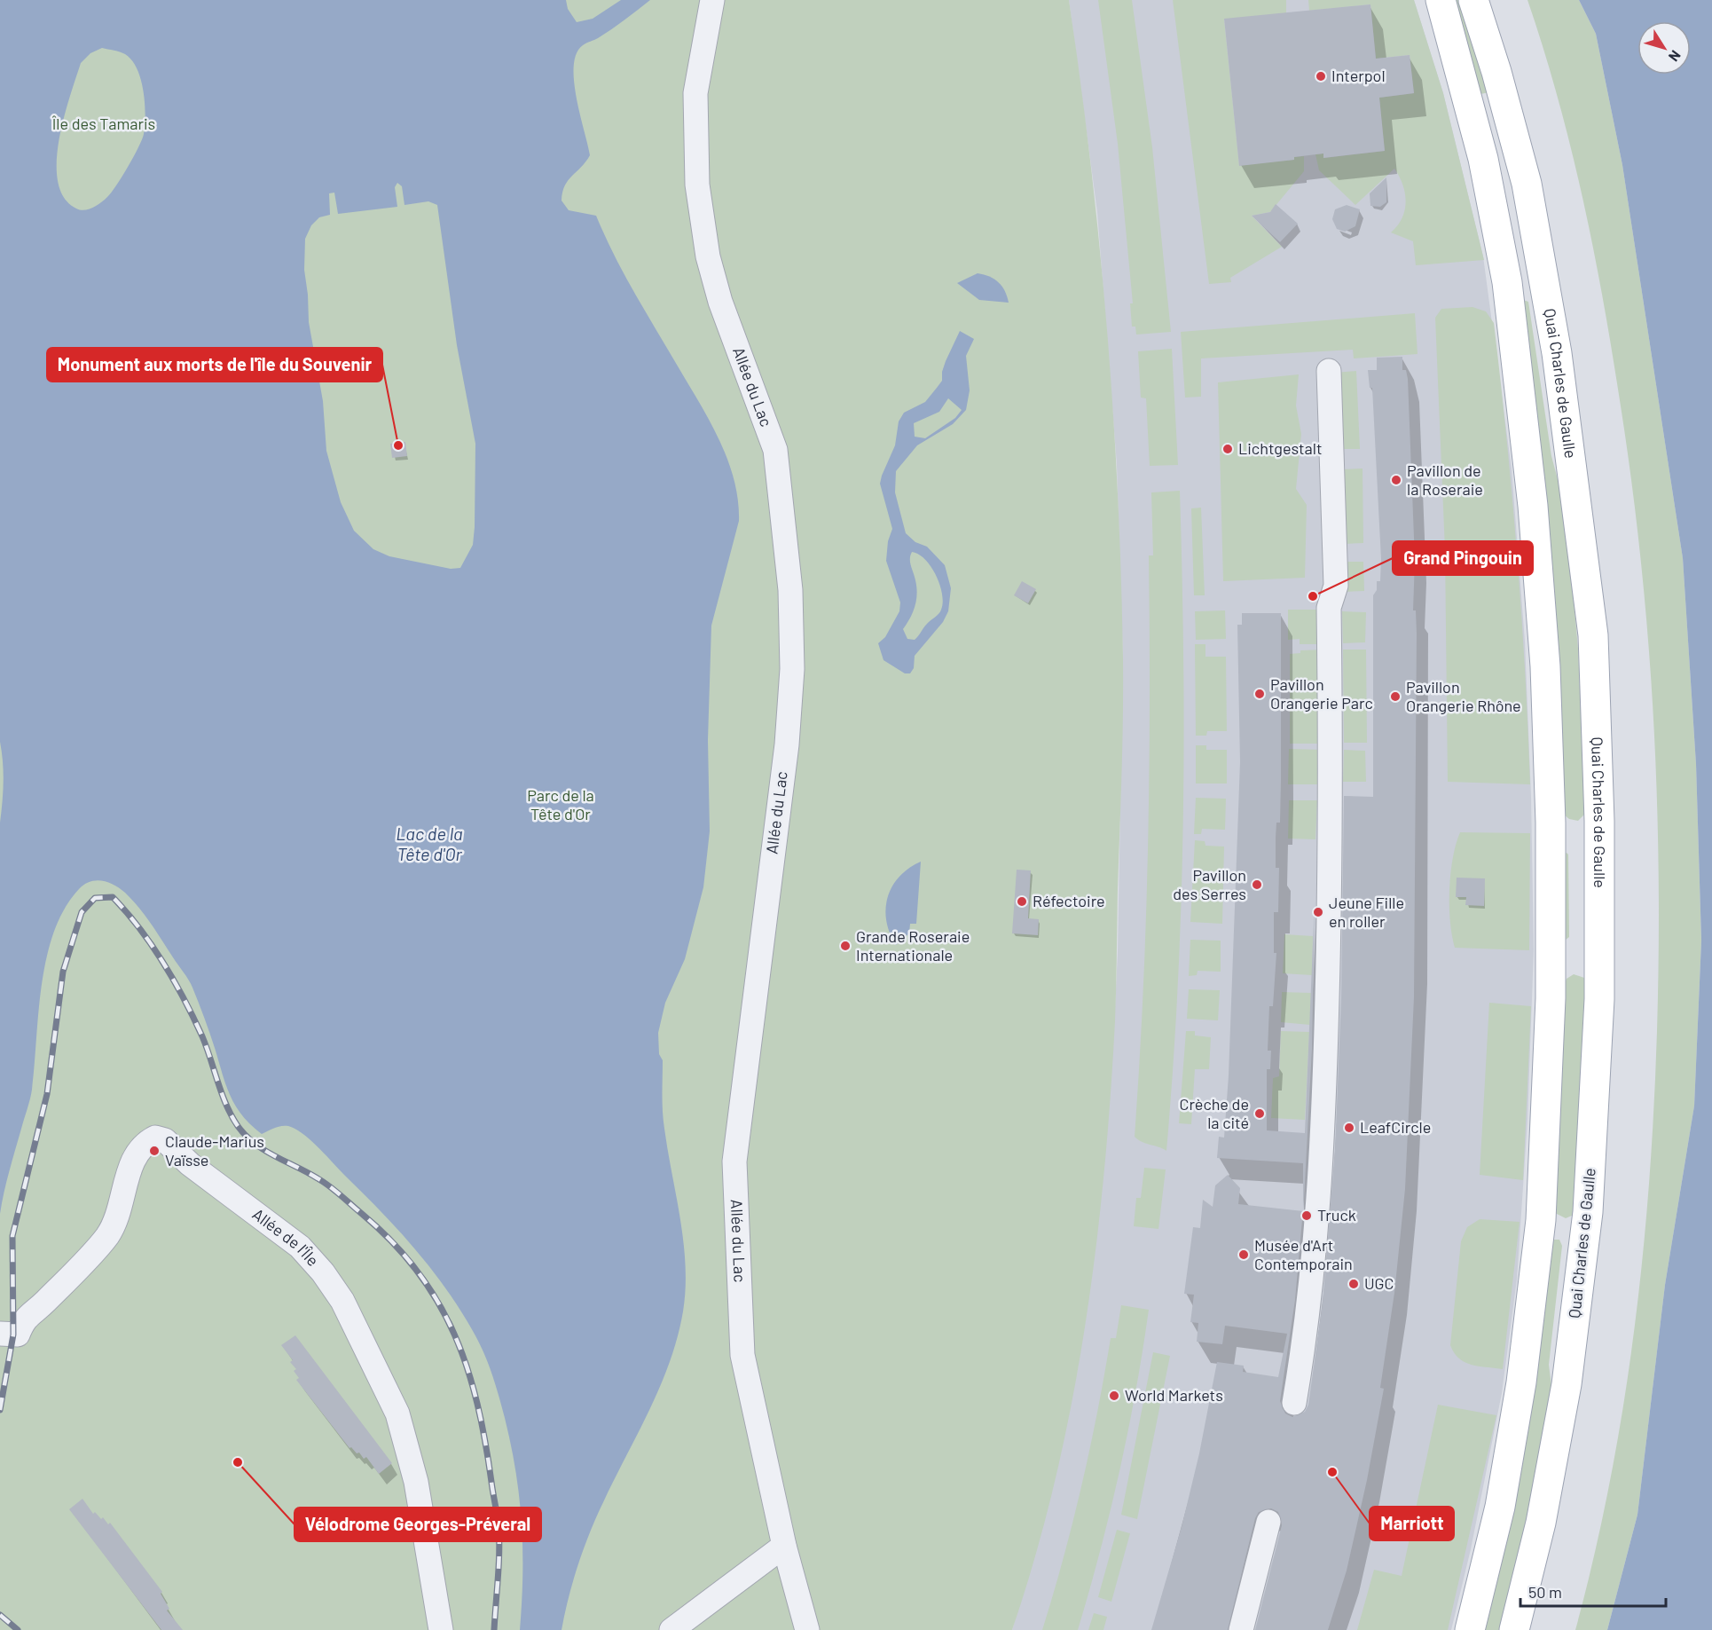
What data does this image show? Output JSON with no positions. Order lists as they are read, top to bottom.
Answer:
{
  "streets": {
    "main road": ["Quai Charles de Gaulle"],
    "street": ["Allée du Lac", "Allée de l'Île"]
  },
  "water": ["Lac de la Tête d'Or"],
  "parks": ["Île des Tamaris", "Parc de la Tête d'Or"],
  "places": [
    "Interpol",
    "Monument aux morts de l'île du Souvenir",
    "Lichtgestalt",
    "Pavillon de la Roseraie",
    "Grand Pingouin",
    "Pavillon Orangerie Parc",
    "Pavillon Orangerie Rhône",
    "Pavillon des Serres",
    "Réfectoire",
    "Jeune Fille en roller",
    "Grande Roseraie Internationale",
    "Crèche de la cité",
    "LeafCircle",
    "Claude-Marius Vaïsse",
    "Truck",
    "Musée d'Art Contemporain",
    "UGC",
    "World Markets",
    "Vélodrome Georges-Préveral",
    "Marriott"
  ],
  "scale_bar": "50 m",
  "north": "bottom right"
}
